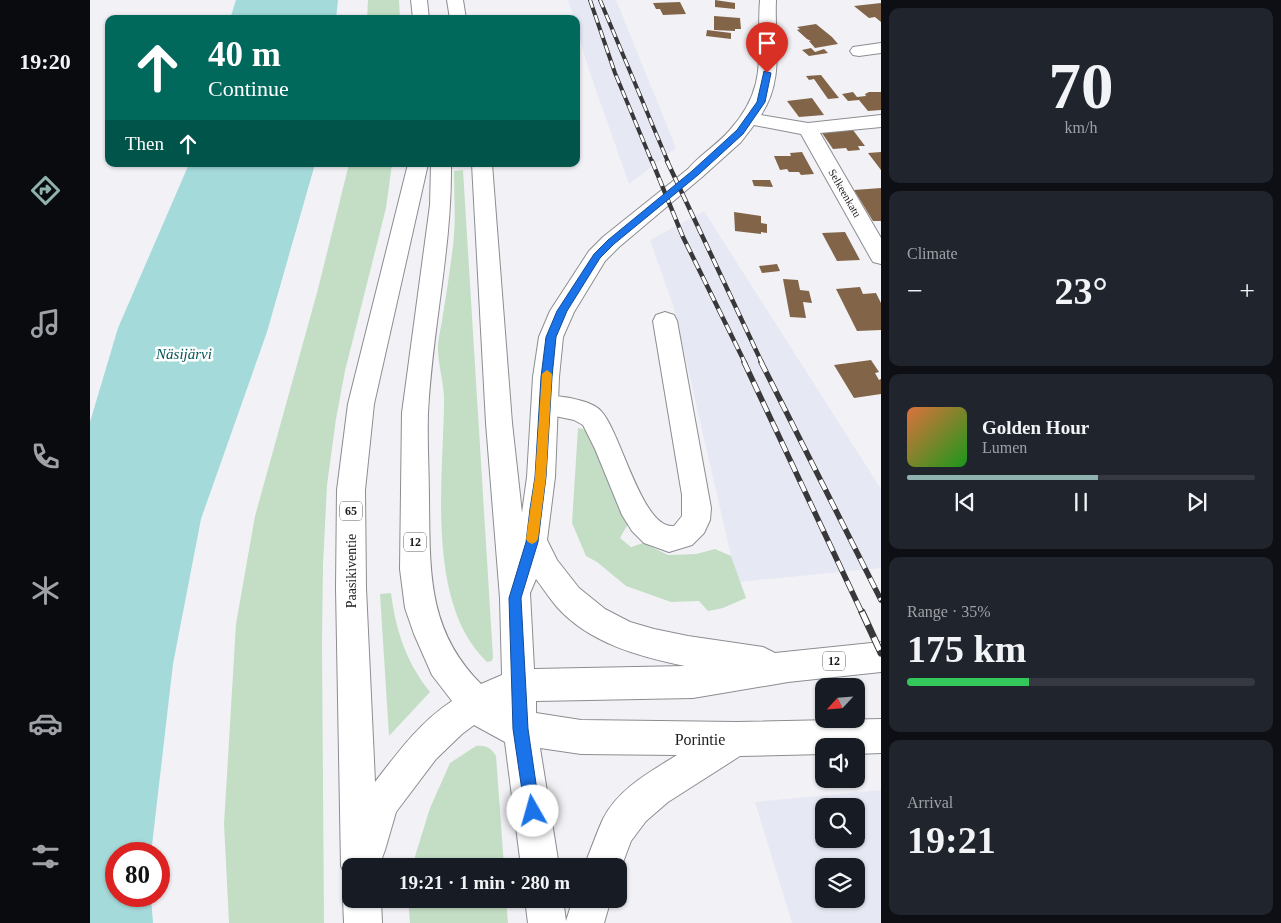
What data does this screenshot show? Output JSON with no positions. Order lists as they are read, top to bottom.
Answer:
{
  "streets": {
    "main road": [
      "Selkeenkatu",
      "65",
      "12",
      "Paasikiventie",
      "Porintie"
    ]
  },
  "crossings": [
    ["12", "Porintie"]
  ],
  "water": ["Näsijärvi"],
  "north": "bottom left",
  "page": {
    "tabs": "19:20",
    "tile": [
      ["70", "km/h"],
      "Climate",
      ["Range · 35%", "175 km"],
      ["Arrival", "19:21"]
    ],
    "turn": ["40 m", "Continue"],
    "then": "Then",
    "heat": ["−", "23°", "+"],
    "song": ["Golden Hour", "Lumen"],
    "limit": "80",
    "trip": "19:21 · 1 min · 280 m"
  }
}
